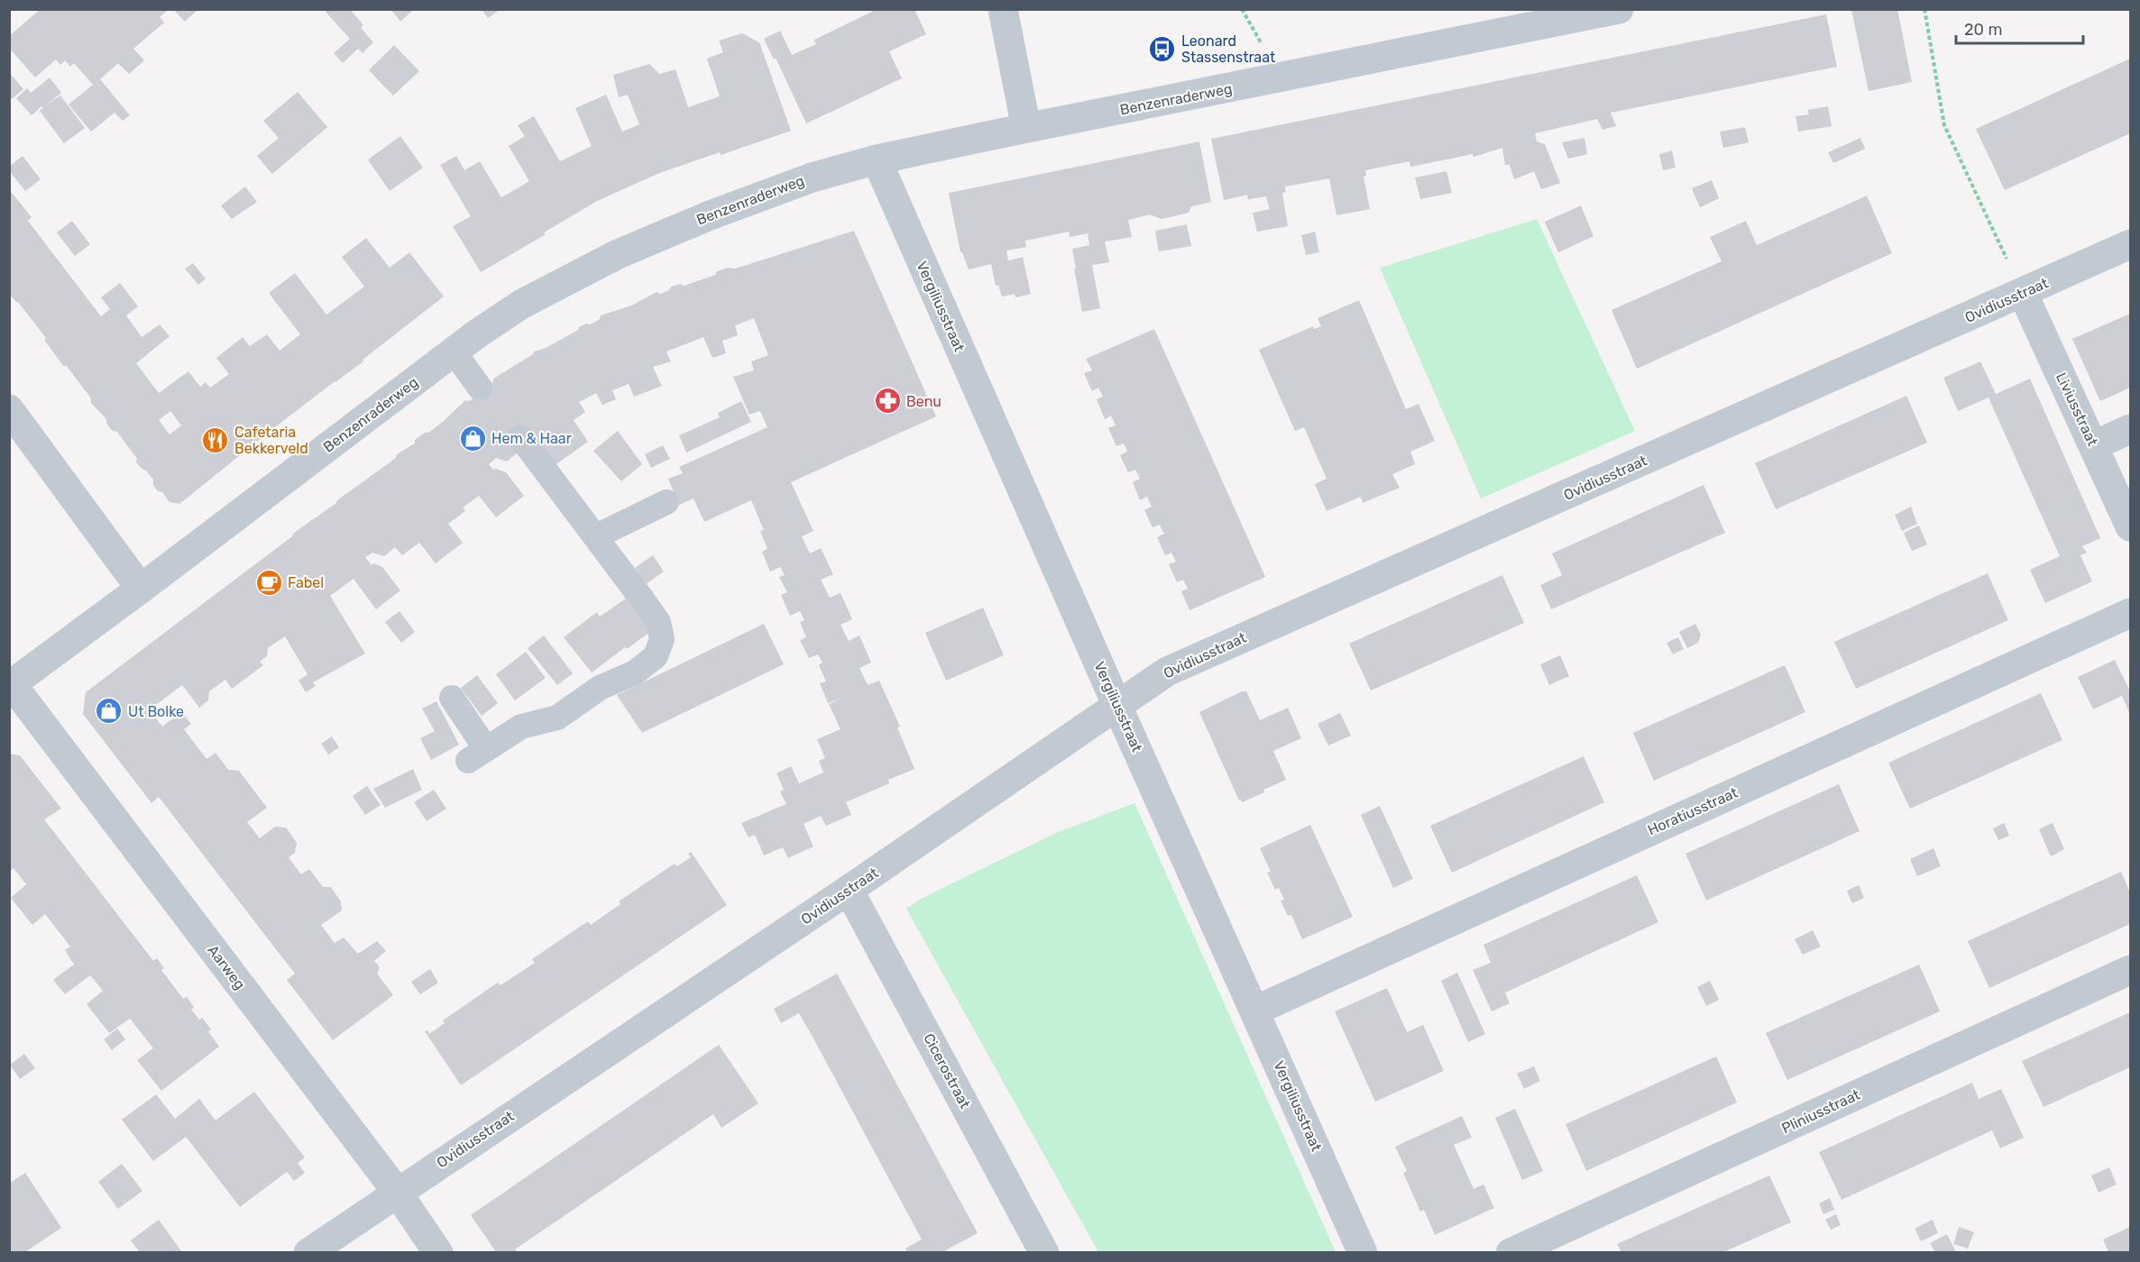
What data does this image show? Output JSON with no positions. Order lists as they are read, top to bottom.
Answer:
{
  "streets": {
    "street": [
      "Benzenraderweg",
      "Ovidiusstraat",
      "Vergiliusstraat",
      "Liviusstraat",
      "Horatiusstraat",
      "Aarweg",
      "Cicerostraat",
      "Pliniusstraat"
    ]
  },
  "crossings": [
    ["Benzenraderweg", "Vergiliusstraat"],
    ["Benzenraderweg", "Aarweg"],
    ["Ovidiusstraat", "Vergiliusstraat"],
    ["Ovidiusstraat", "Liviusstraat"],
    ["Ovidiusstraat", "Aarweg"],
    ["Ovidiusstraat", "Cicerostraat"],
    ["Vergiliusstraat", "Horatiusstraat"]
  ],
  "places": {
    "bus stop": ["Leonard Stassenstraat"],
    "pharmacy": ["Benu"],
    "shop": ["Hem & Haar", "Ut Bolke"],
    "restaurant": ["Cafetaria Bekkerveld"],
    "cafe": ["Fabel"]
  },
  "scale_bar": "20 m"
}
